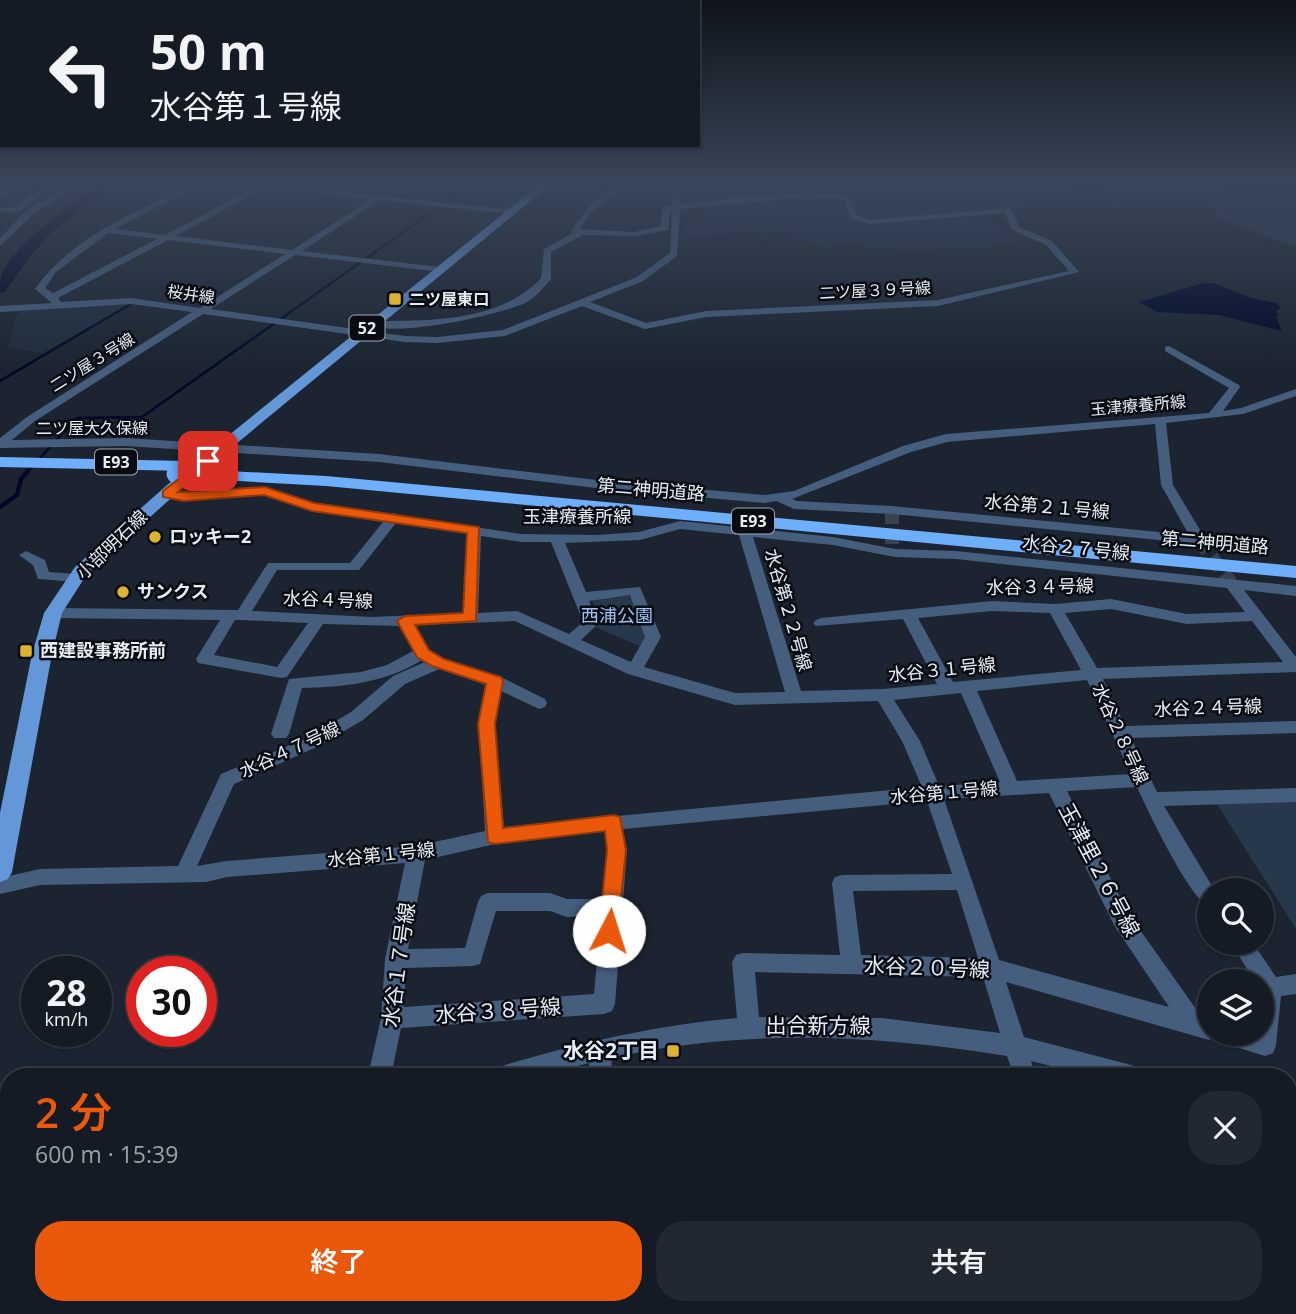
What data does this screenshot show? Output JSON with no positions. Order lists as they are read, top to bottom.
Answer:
{
  "streets": {
    "highway": ["E93", "第二神明道路"],
    "main road": ["52", "小部明石線"],
    "street": [
      "二ツ屋３９号線",
      "桜井線",
      "二ツ屋３号線",
      "玉津療養所線",
      "二ツ屋大久保線",
      "水谷第２１号線",
      "水谷２７号線",
      "水谷３４号線",
      "水谷４号線",
      "水谷第２２号線",
      "水谷３１号線",
      "水谷２４号線",
      "水谷２８号線",
      "水谷４７号線",
      "水谷第１号線",
      "玉津里２６号線",
      "水谷１７号線",
      "水谷２０号線",
      "水谷３８号線",
      "出合新方線"
    ]
  },
  "crossings": [
    ["二ツ屋３９号線", "桜井線"],
    ["桜井線", "二ツ屋３号線"],
    ["桜井線", "小部明石線"],
    ["二ツ屋３号線", "二ツ屋大久保線"],
    ["玉津療養所線", "二ツ屋大久保線"],
    ["玉津療養所線", "水谷第２１号線"],
    ["玉津療養所線", "小部明石線"],
    ["玉津療養所線", "水谷２７号線"],
    ["玉津療養所線", "水谷第２２号線"],
    ["二ツ屋大久保線", "小部明石線"],
    ["小部明石線", "水谷４号線"],
    ["水谷４号線", "水谷第２２号線"],
    ["水谷４号線", "水谷３１号線"],
    ["水谷第２２号線", "水谷３１号線"],
    ["水谷３１号線", "水谷２８号線"],
    ["水谷２４号線", "水谷２８号線"],
    ["水谷２８号線", "水谷第１号線"],
    ["水谷４７号線", "水谷第１号線"],
    ["水谷第１号線", "玉津里２６号線"],
    ["水谷第１号線", "水谷１７号線"],
    ["水谷１７号線", "水谷３８号線"],
    ["水谷２０号線", "出合新方線"]
  ],
  "parks": ["西浦公園"],
  "places": {
    "transit": ["二ツ屋東口", "西建設事務所前", "水谷2丁目"],
    "other": ["ロッキー2", "サンクス"]
  },
  "page": {
    "turn": ["50 m", "水谷第１号線"],
    "speed": "28 km/h",
    "limit": "30",
    "heading": ["2 分", "600 m · 15:39"],
    "buttons": ["終了", "共有"]
  }
}
